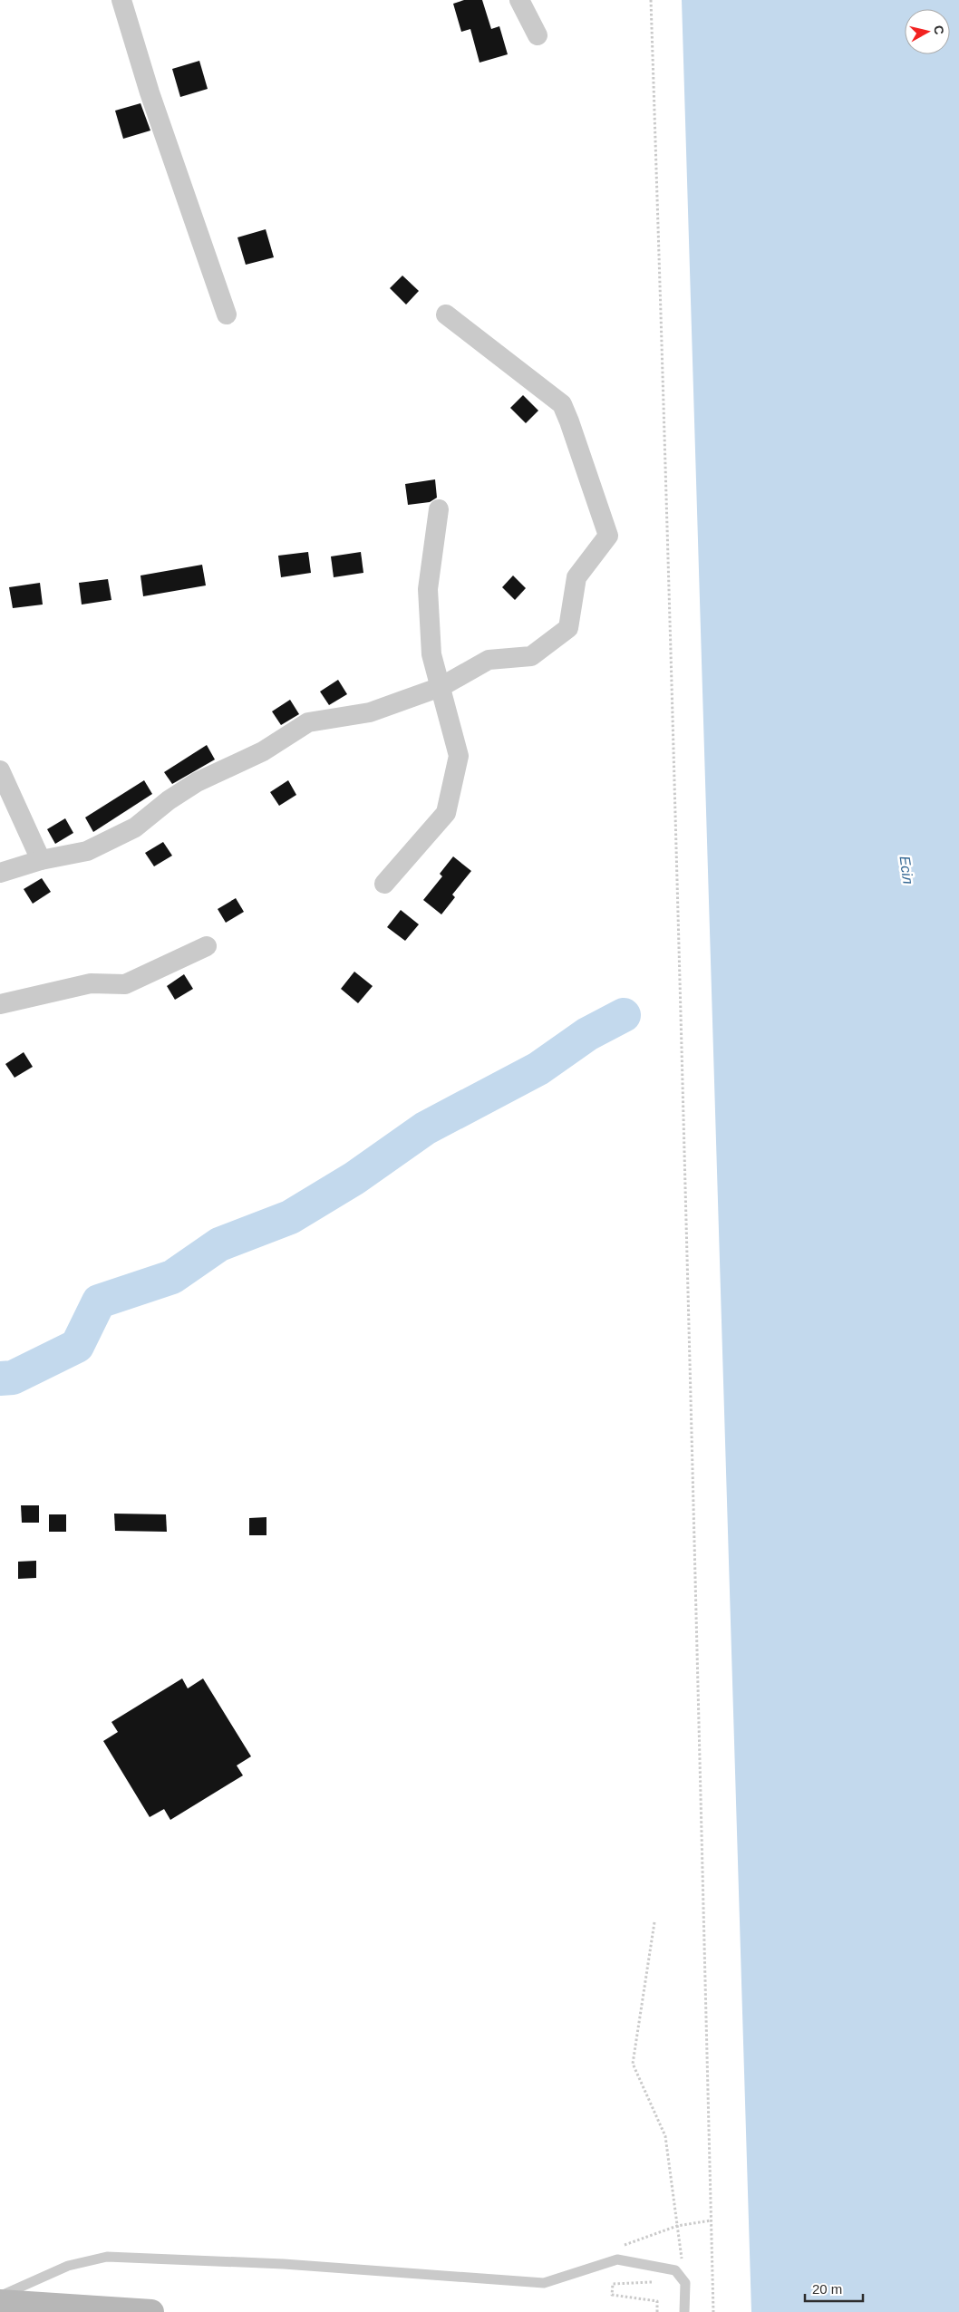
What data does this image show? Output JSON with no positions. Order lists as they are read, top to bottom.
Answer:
{
  "water": ["Есіл"],
  "scale_bar": "20 m",
  "north": "right"
}
